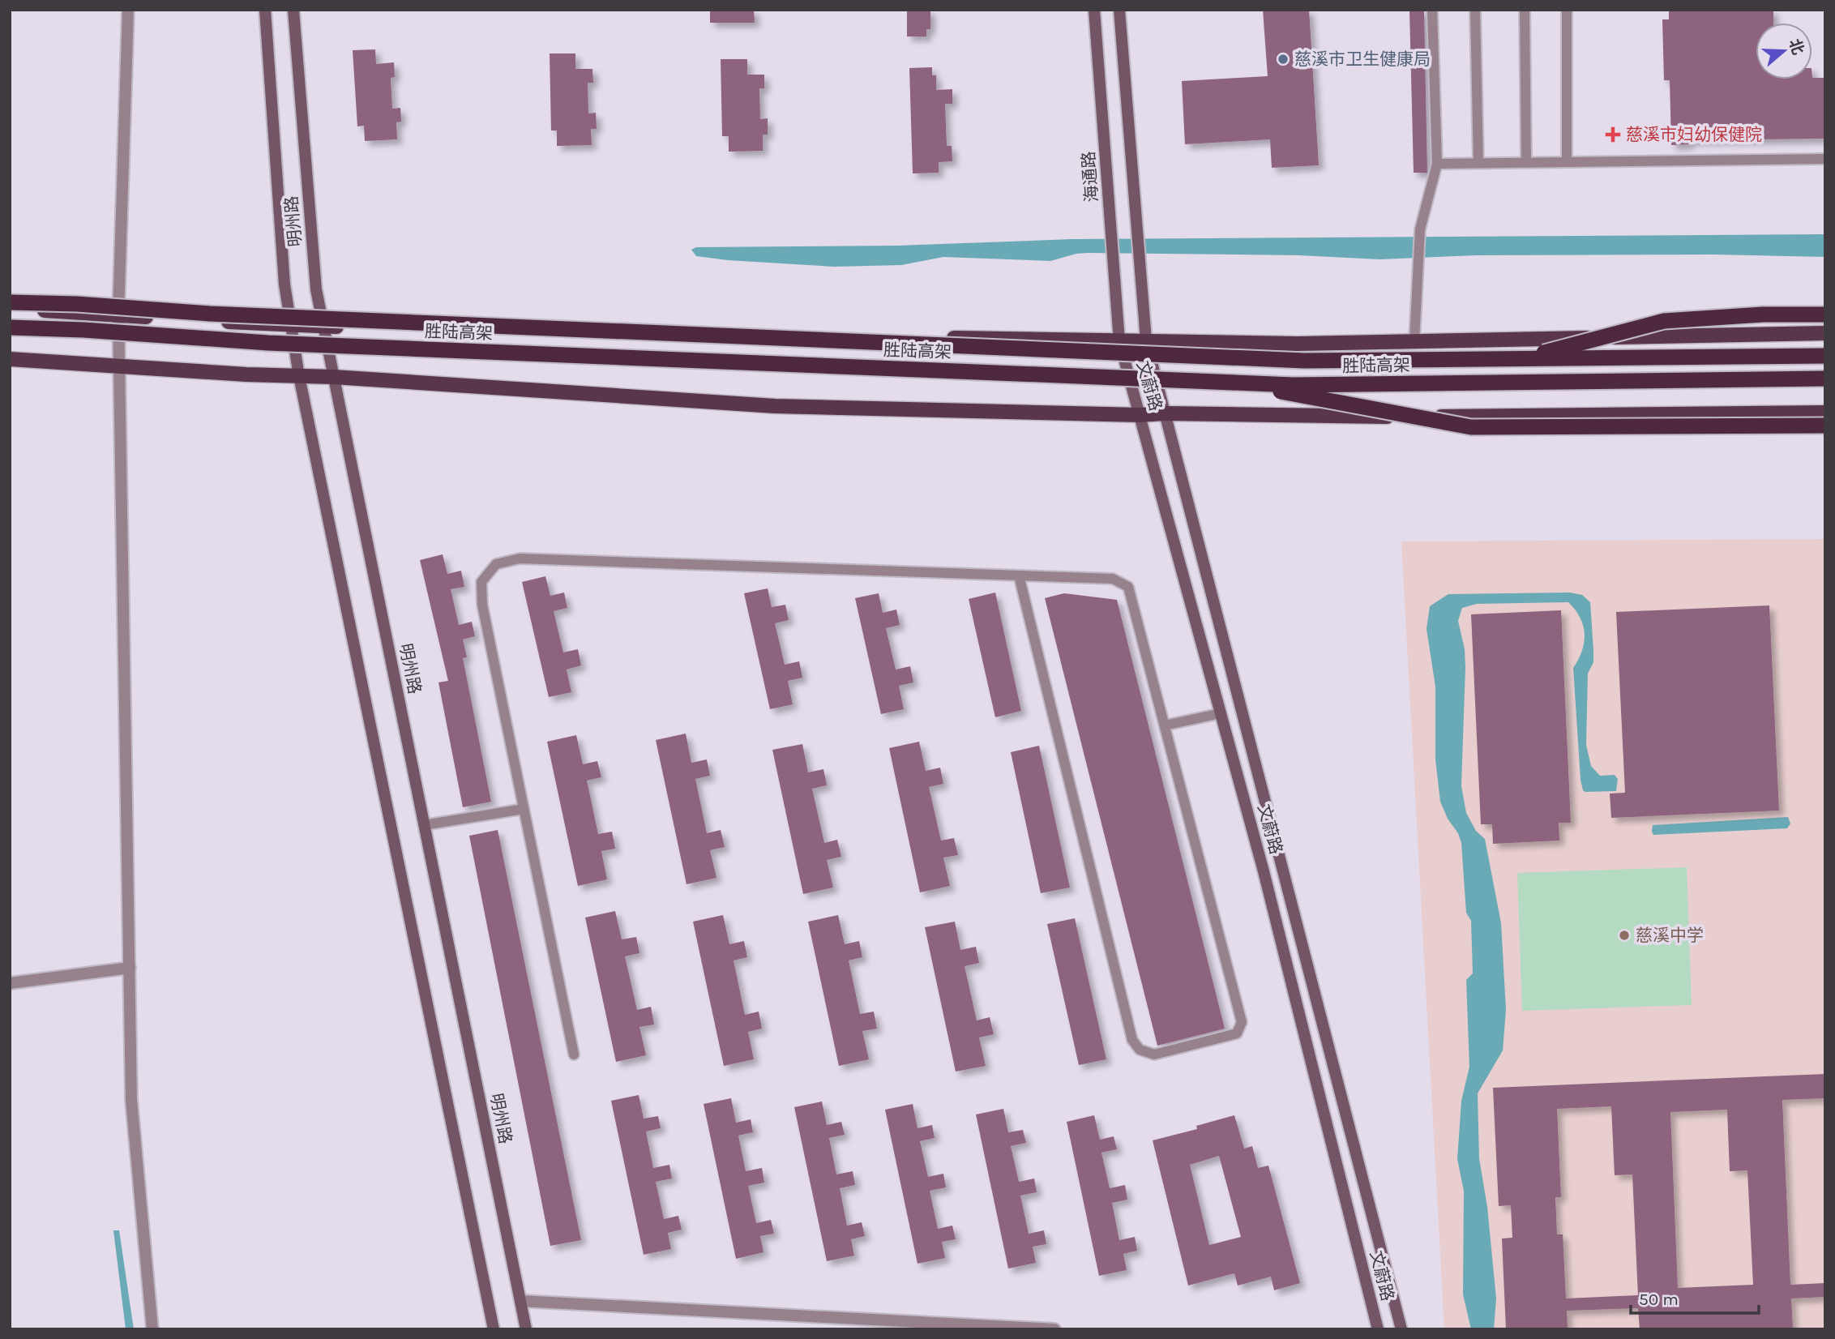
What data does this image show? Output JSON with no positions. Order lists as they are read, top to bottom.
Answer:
{
  "streets": {
    "highway": ["胜陆高架"],
    "main road": ["海通路", "明州路", "文蔚路"]
  },
  "crossings": [
    ["海通路", "文蔚路"]
  ],
  "places": {
    "other": ["慈溪市卫生健康局", "慈溪中学"],
    "health": ["慈溪市妇幼保健院"]
  },
  "scale_bar": "50 m",
  "north": "right"
}
